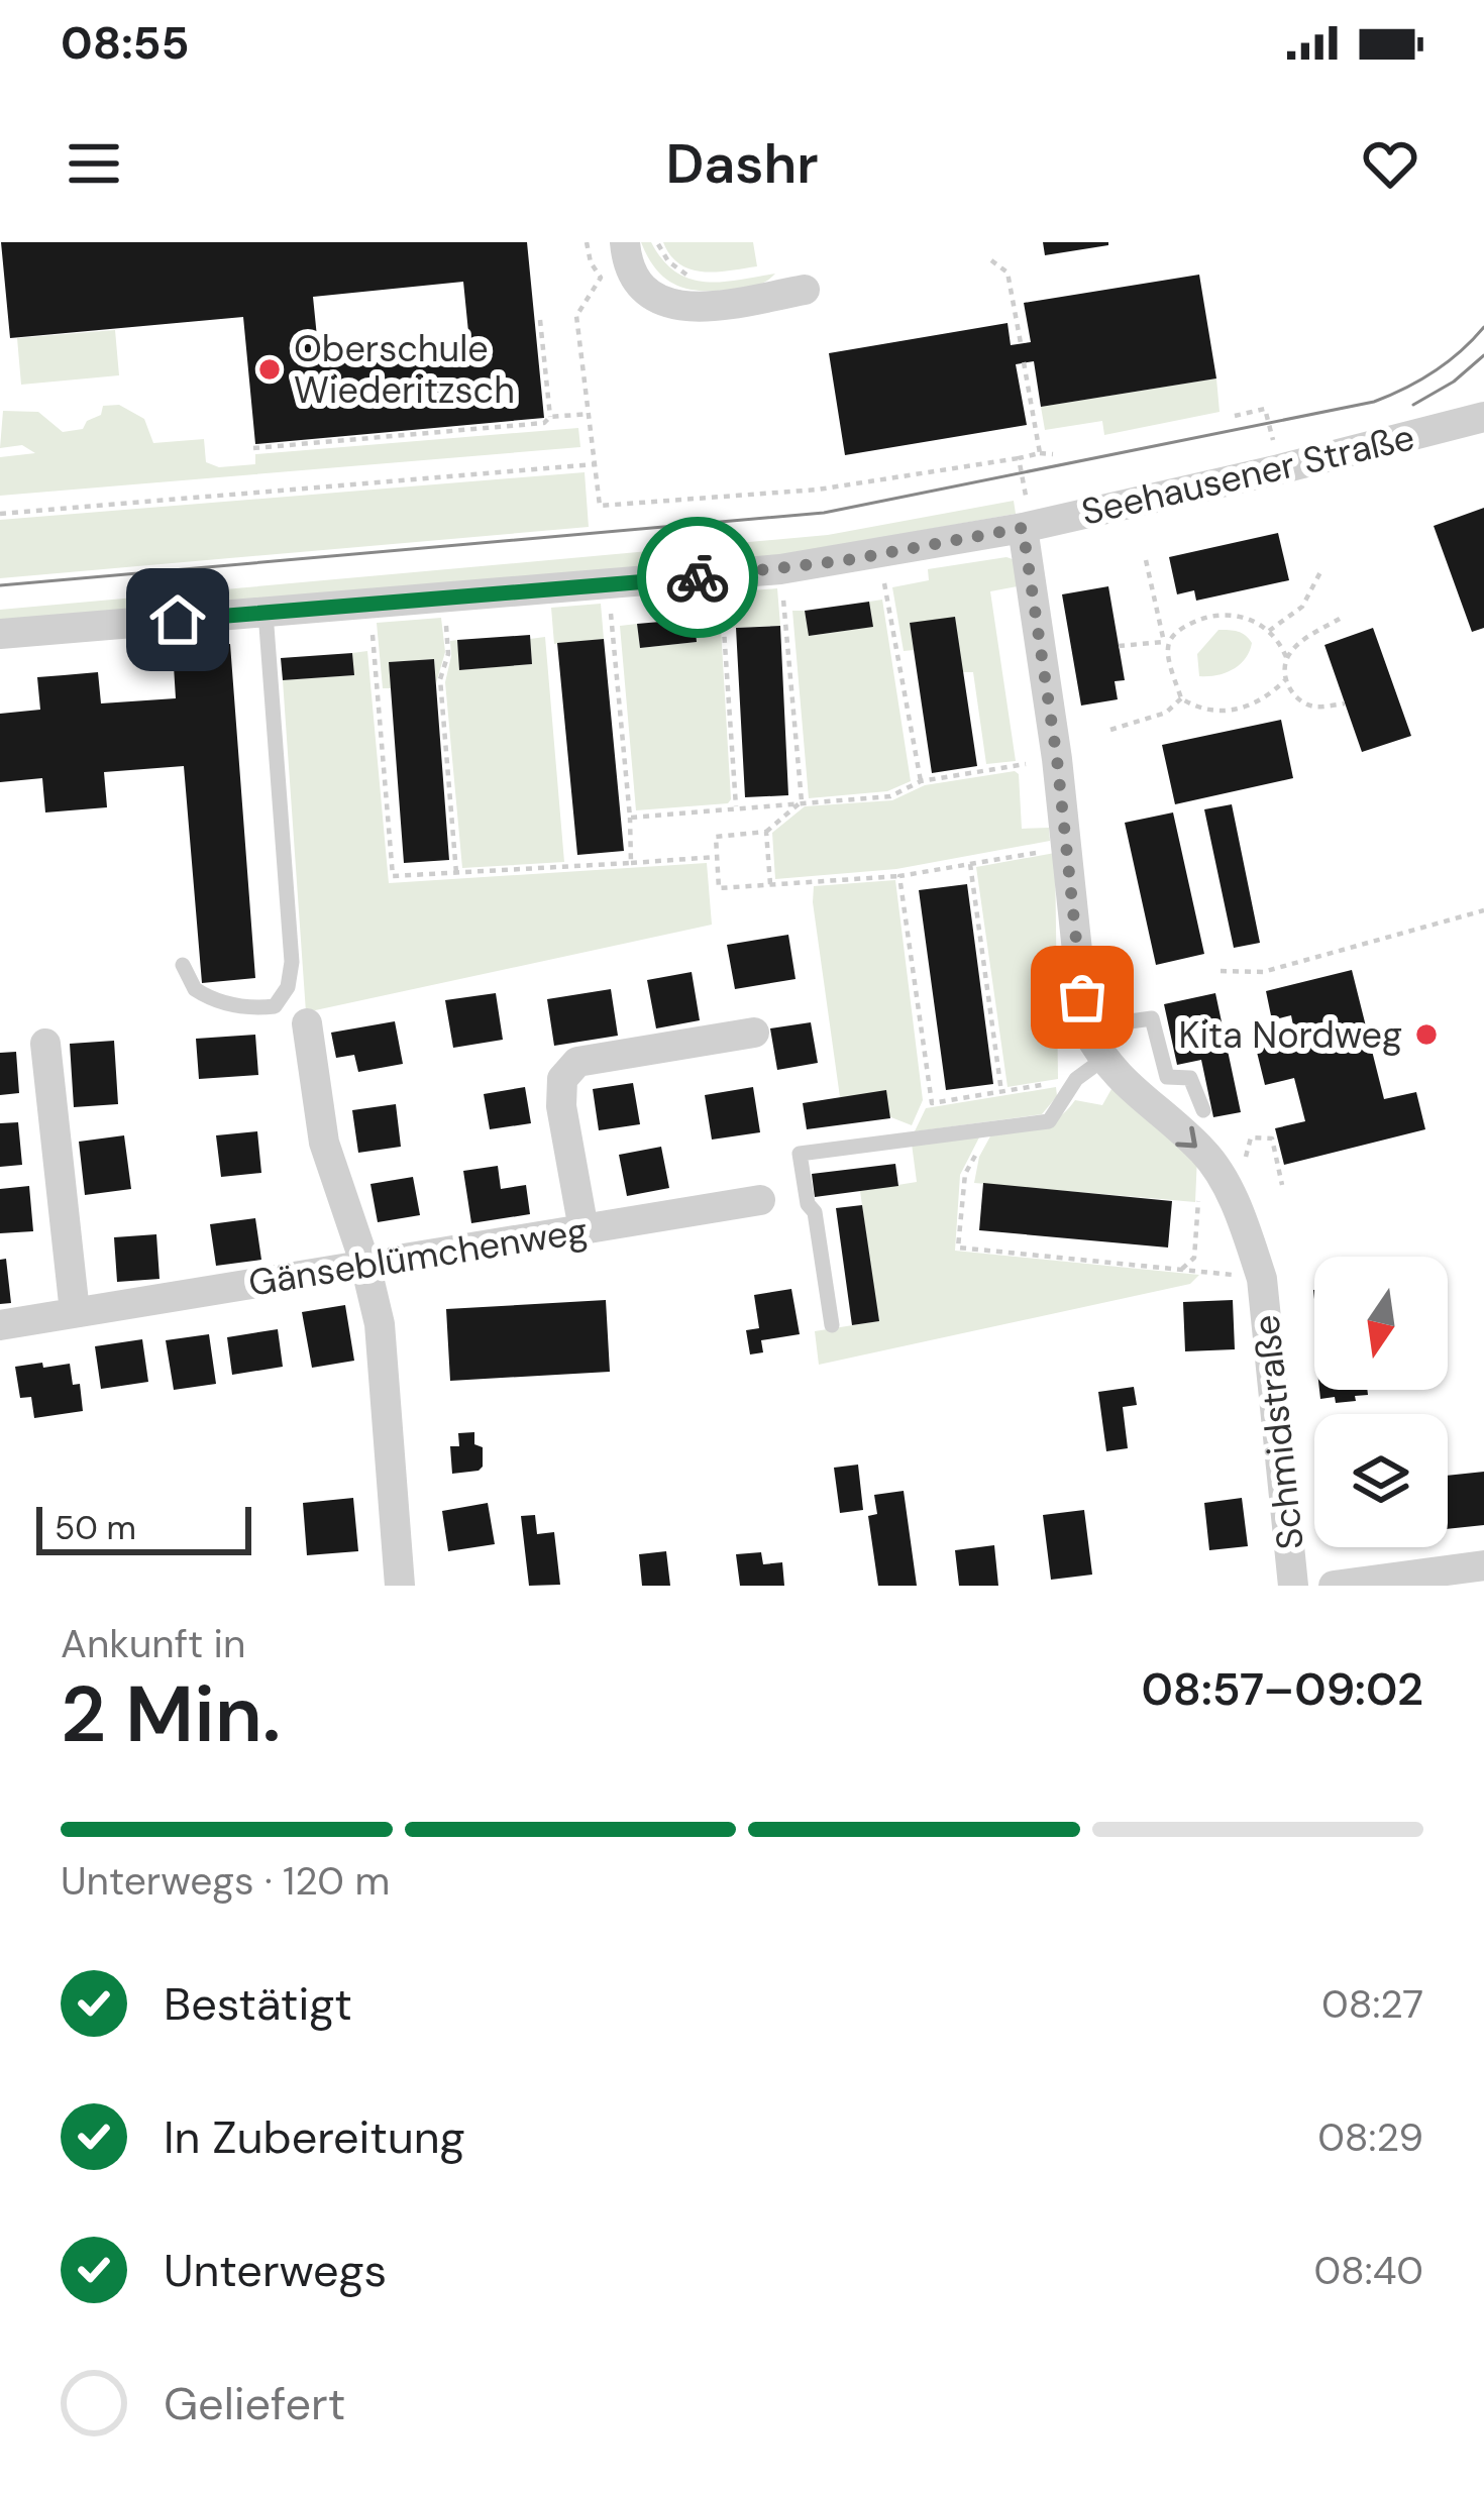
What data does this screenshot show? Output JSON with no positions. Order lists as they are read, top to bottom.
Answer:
{
  "streets": {
    "street": ["Seehausener Straße", "Gänseblümchenweg", "Schmidstraße"]
  },
  "places": ["Oberschule Wiederitzsch", "Kita Nordweg"],
  "scale_bar": "50 m",
  "north": "bottom",
  "page": {
    "status": "08:55",
    "header": "Dashr",
    "scale": "50 m",
    "heading": ["2 Min.", "Ankunft in", "08:57–09:02"],
    "bar": "Unterwegs · 120 m",
    "list": [
      ["Bestätigt", "08:27"],
      ["In Zubereitung", "08:29"],
      ["Unterwegs", "08:40"],
      "Geliefert"
    ]
  }
}
